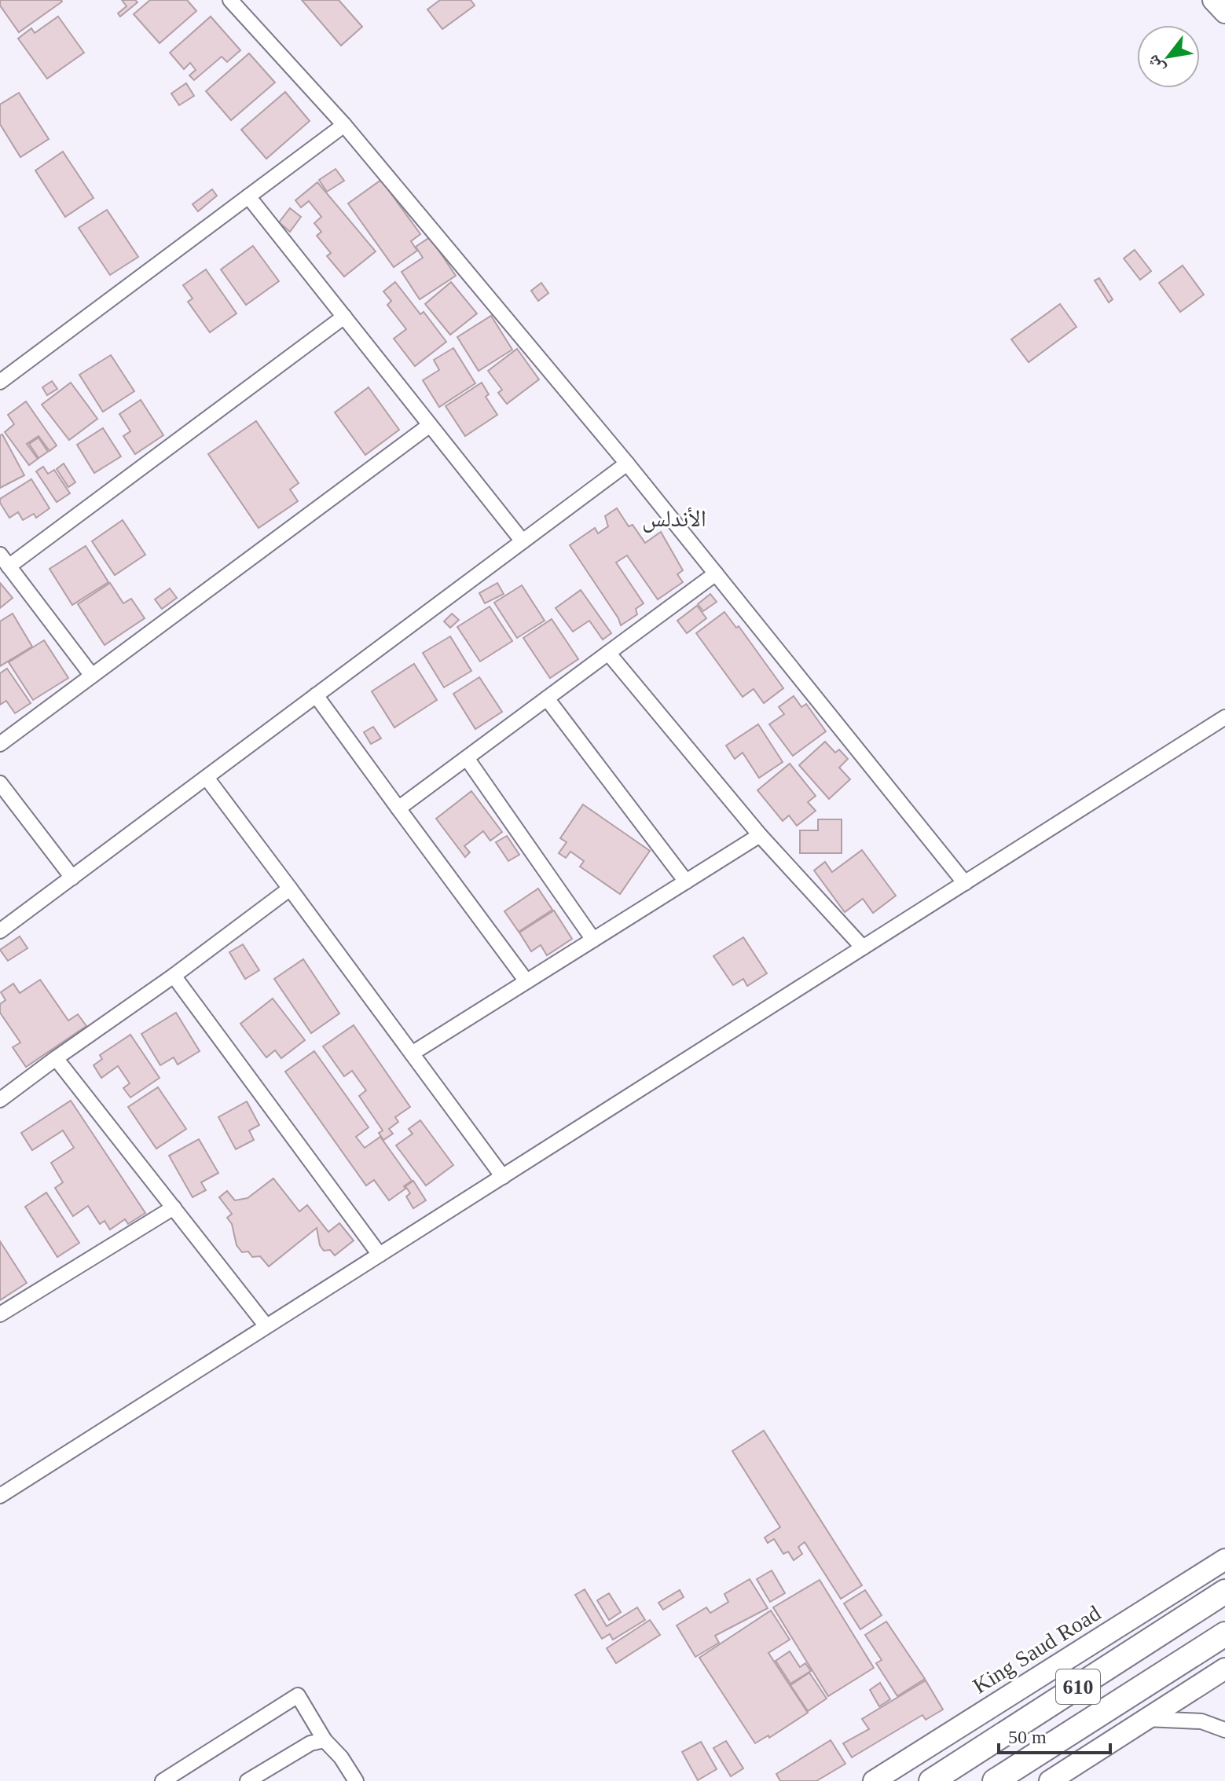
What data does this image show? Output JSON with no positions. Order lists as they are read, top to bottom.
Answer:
{
  "streets": {
    "main road": ["King Saud Road", "610"]
  },
  "districts": ["الأندلس"],
  "scale_bar": "50 m",
  "north": "bottom left"
}
